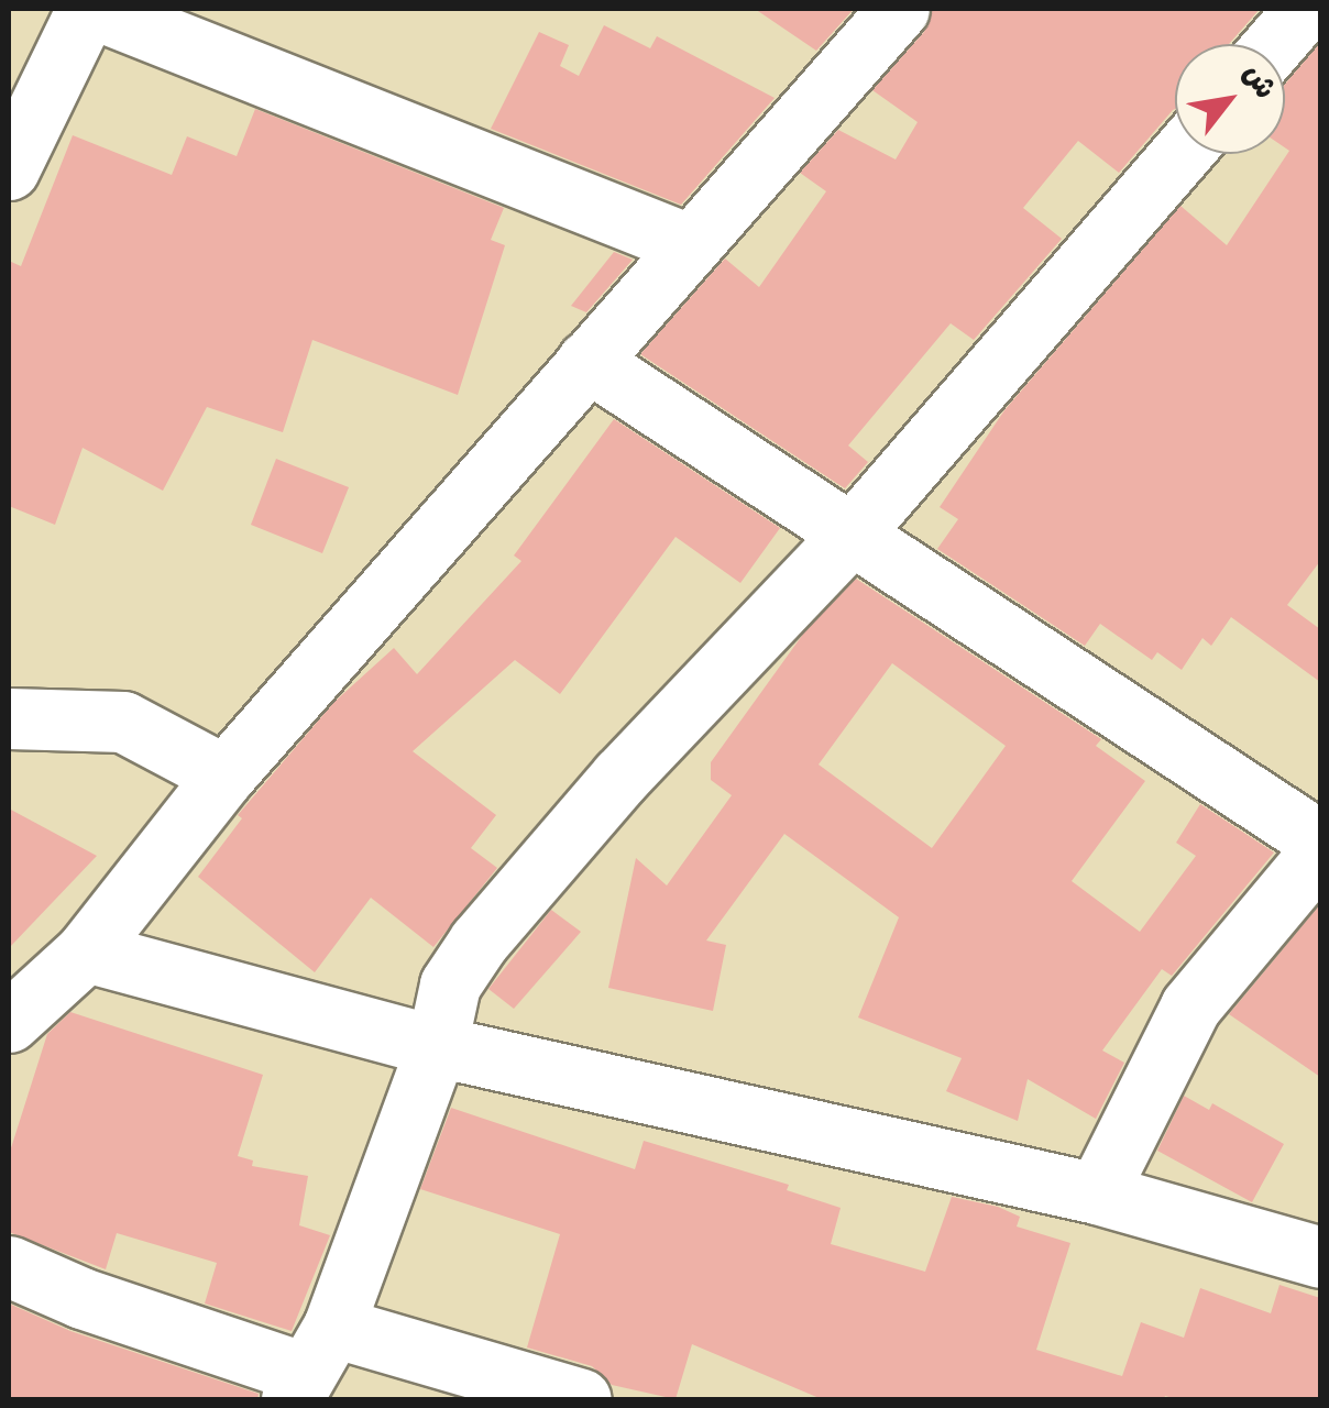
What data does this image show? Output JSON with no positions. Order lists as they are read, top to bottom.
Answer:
{
  "north": "top right"
}
